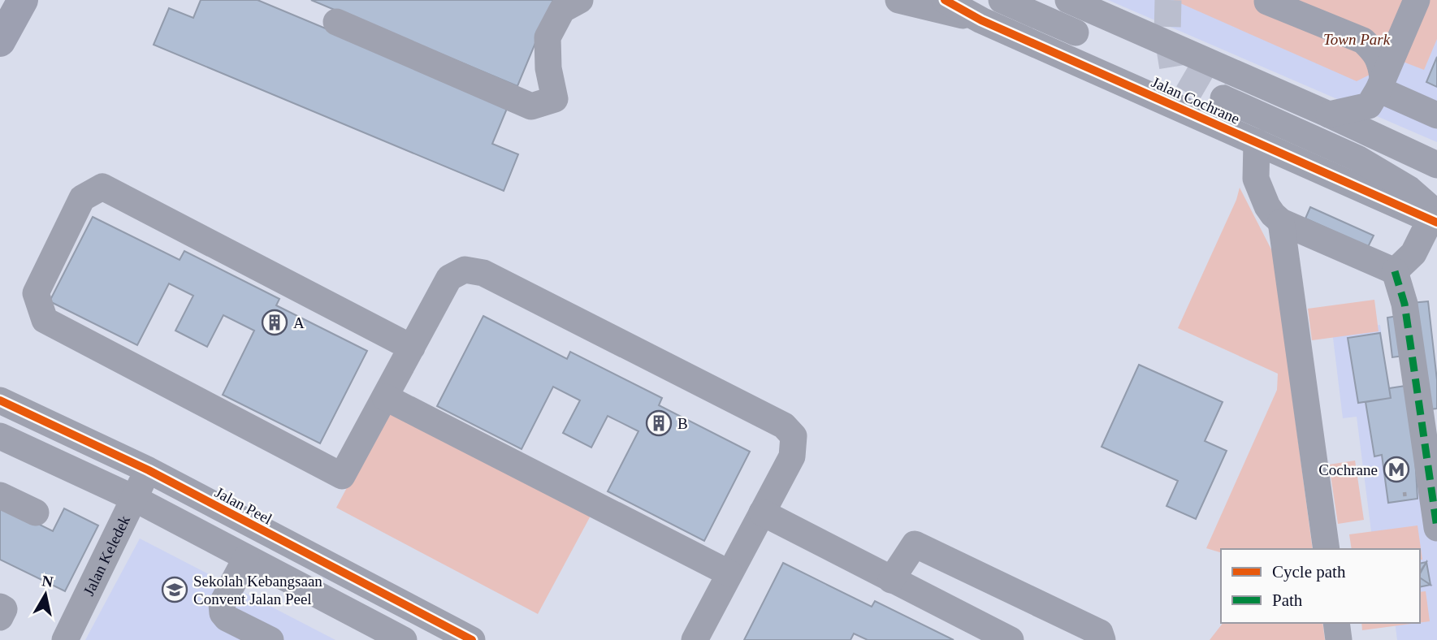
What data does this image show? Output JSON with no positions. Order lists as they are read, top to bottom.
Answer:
{
  "streets": {
    "street": ["Jalan Cochrane", "Jalan Peel", "Jalan Keledek"]
  },
  "crossings": [
    ["Jalan Peel", "Jalan Keledek"]
  ],
  "parks": ["Town Park"],
  "places": {
    "building": ["A", "B"],
    "metro station": ["Cochrane"],
    "school or university": ["Sekolah Kebangsaan Convent Jalan Peel"]
  },
  "legend": ["Cycle path", "Path"],
  "north": "top"
}
